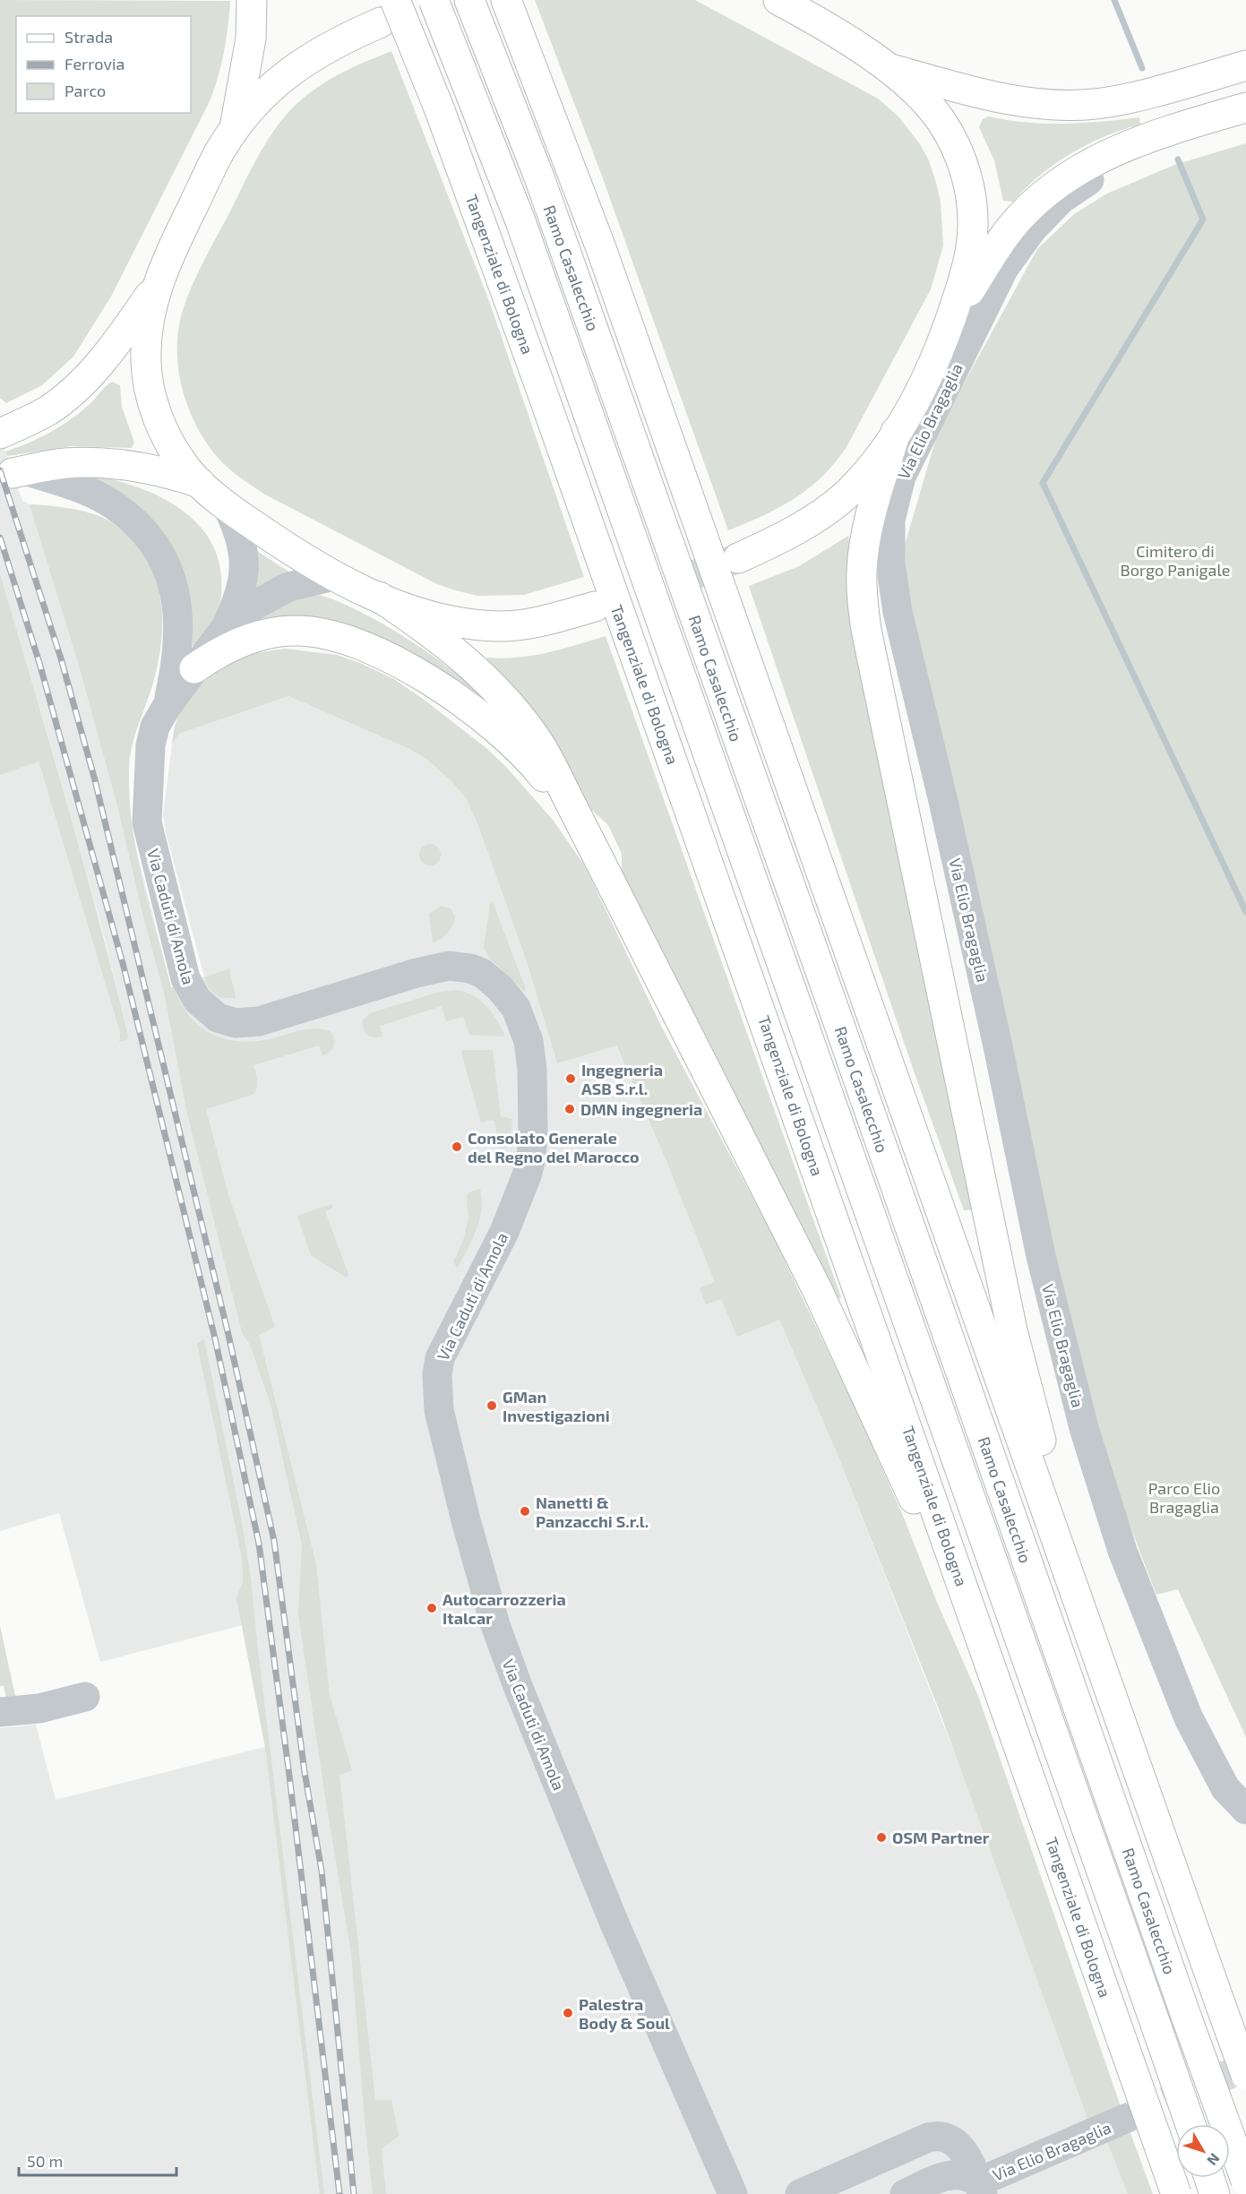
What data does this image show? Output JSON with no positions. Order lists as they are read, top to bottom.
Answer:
{
  "streets": {
    "main road": ["Ramo Casalecchio", "Tangenziale di Bologna"],
    "street": ["Via Elio Bragaglia", "Via Caduti di Amola"]
  },
  "parks": ["Cimitero di Borgo Panigale", "Parco Elio Bragaglia"],
  "places": [
    "Ingegneria ASB S.r.l.",
    "DMN ingegneria",
    "Consolato Generale del Regno del Marocco",
    "GMan Investigazioni",
    "Nanetti & Panzacchi S.r.l.",
    "Autocarrozzeria Italcar",
    "OSM Partner",
    "Palestra Body & Soul"
  ],
  "legend": ["Strada", "Ferrovia", "Parco"],
  "scale_bar": "50 m",
  "north": "bottom right"
}
